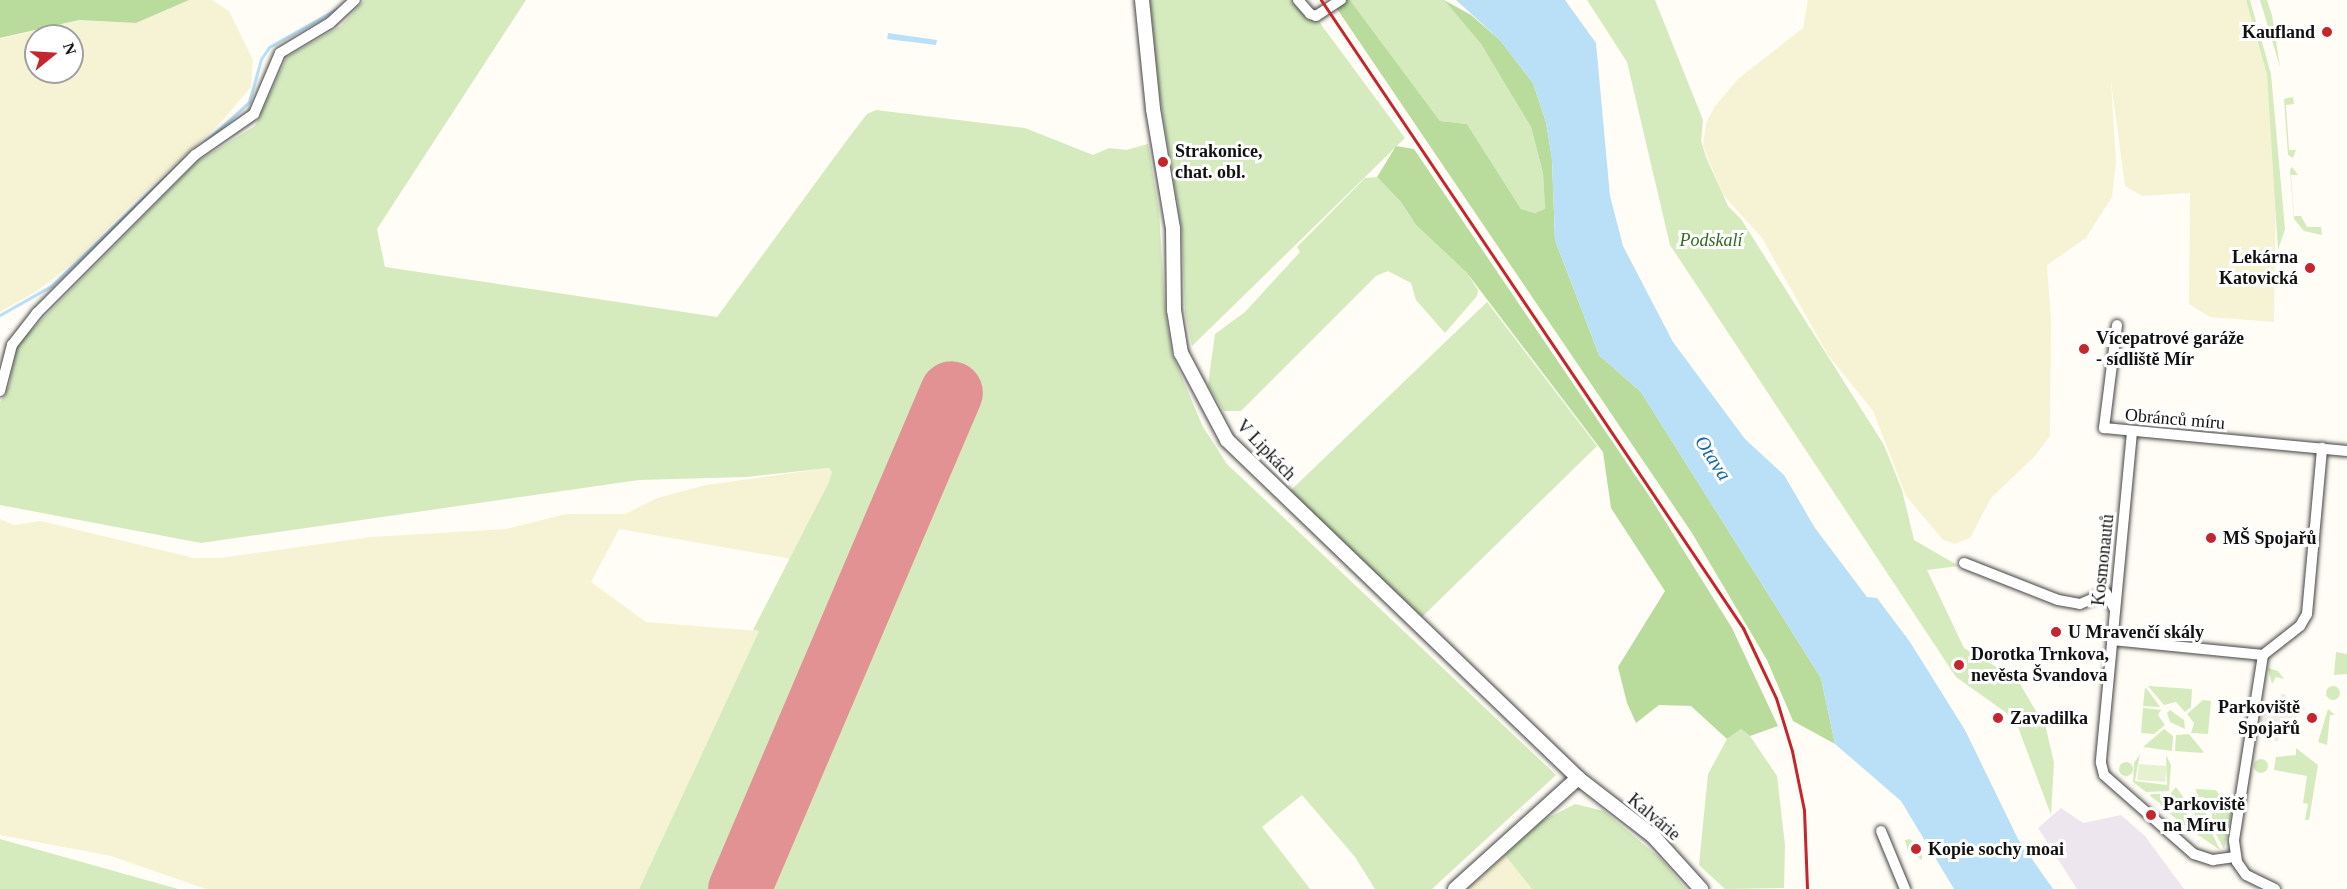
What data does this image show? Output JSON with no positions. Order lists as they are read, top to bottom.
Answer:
{
  "streets": {
    "street": [
      "Obránců míru",
      "V Lipkách",
      "Kosmonautů",
      "Kalvárie"
    ]
  },
  "crossings": [
    ["Obránců míru", "Kosmonautů"],
    ["V Lipkách", "Kalvárie"]
  ],
  "water": ["Otava"],
  "parks": ["Podskalí"],
  "places": [
    "Kaufland",
    "Strakonice, chat. obl.",
    "Lekárna Katovická",
    "Vícepatrové garáže - sídliště Mír",
    "MŠ Spojařů",
    "U Mravenčí skály",
    "Dorotka Trnkova, nevěsta Švandova",
    "Zavadilka",
    "Parkoviště Spojařů",
    "Parkoviště na Míru",
    "Kopie sochy moai"
  ],
  "north": "right"
}
